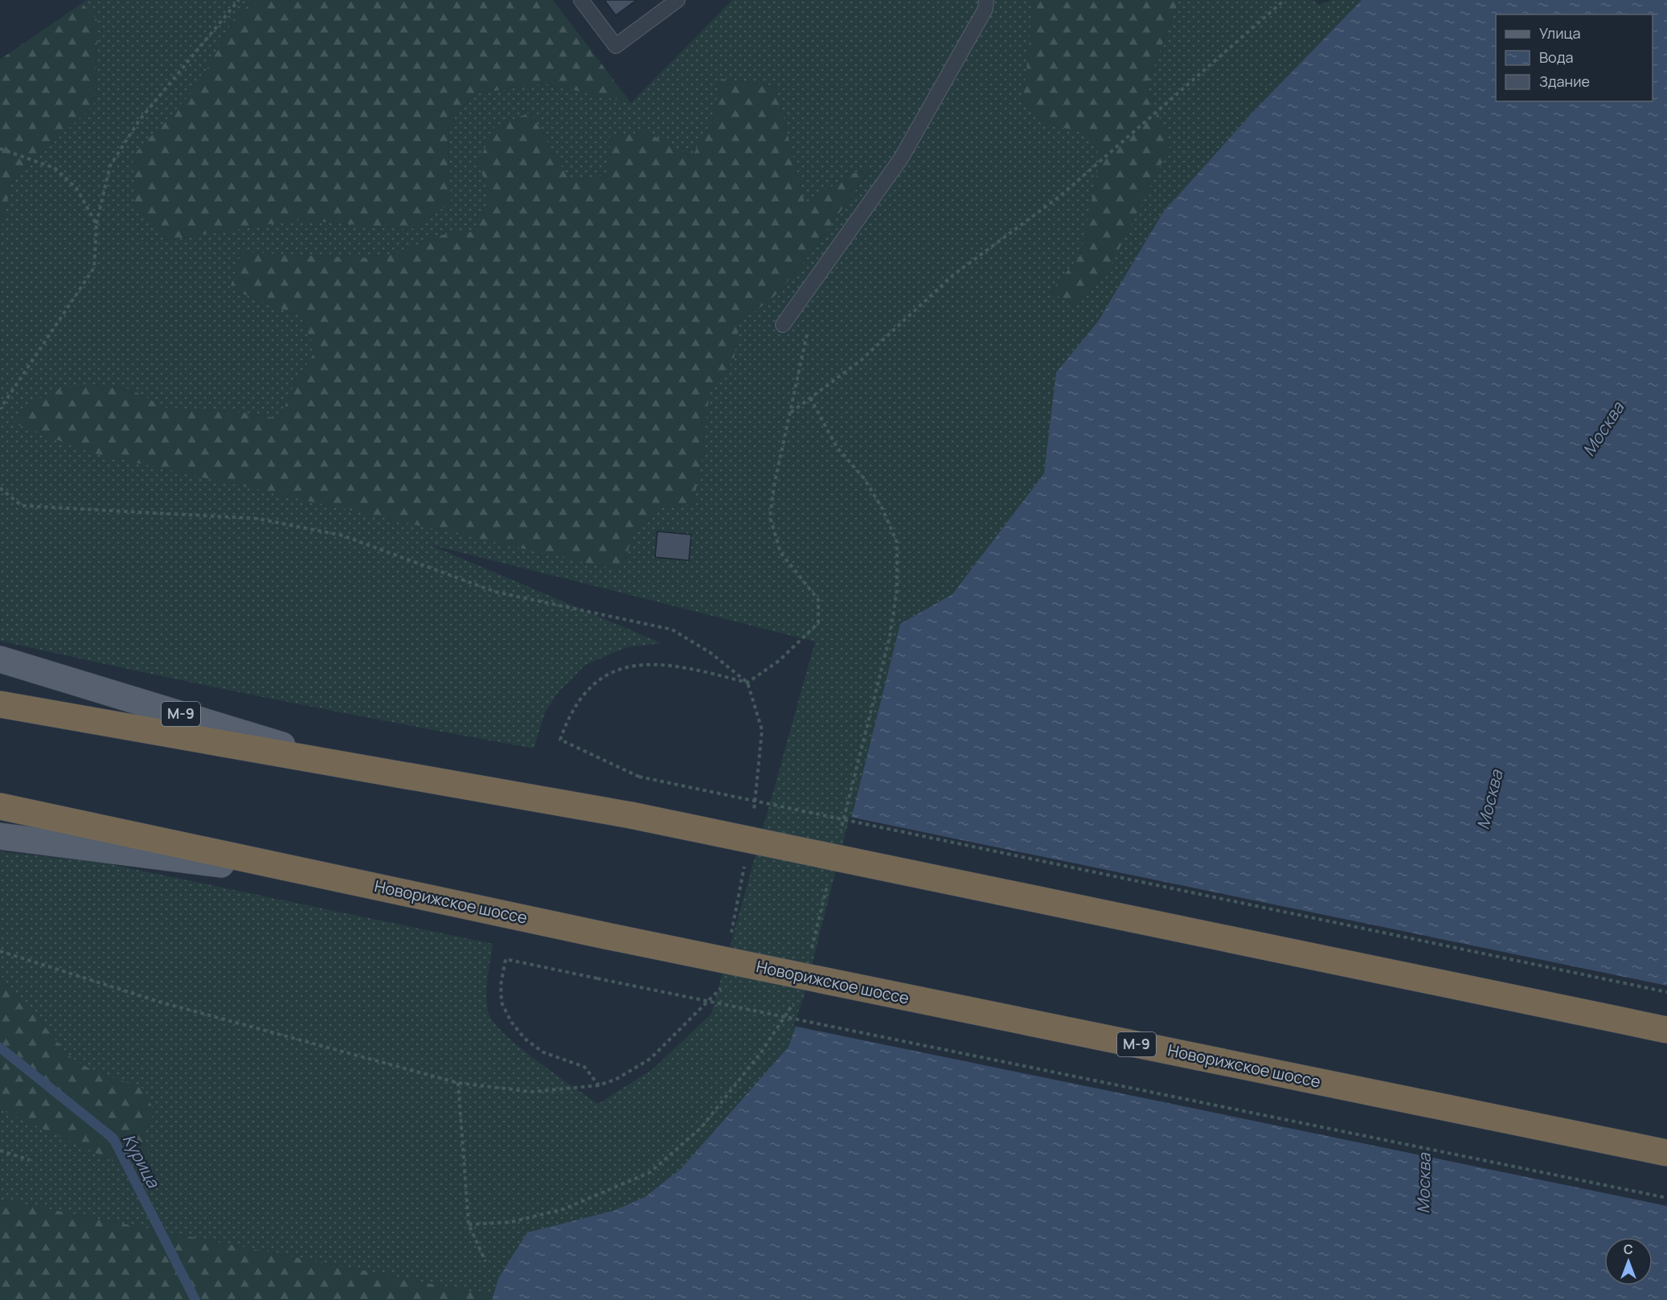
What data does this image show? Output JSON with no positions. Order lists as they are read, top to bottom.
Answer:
{
  "streets": {
    "highway": ["М-9", "Новорижское шоссе"]
  },
  "crossings": [
    ["М-9", "Новорижское шоссе"]
  ],
  "water": ["Москва", "Курица"],
  "legend": ["Улица", "Вода", "Здание"],
  "north": "top"
}
